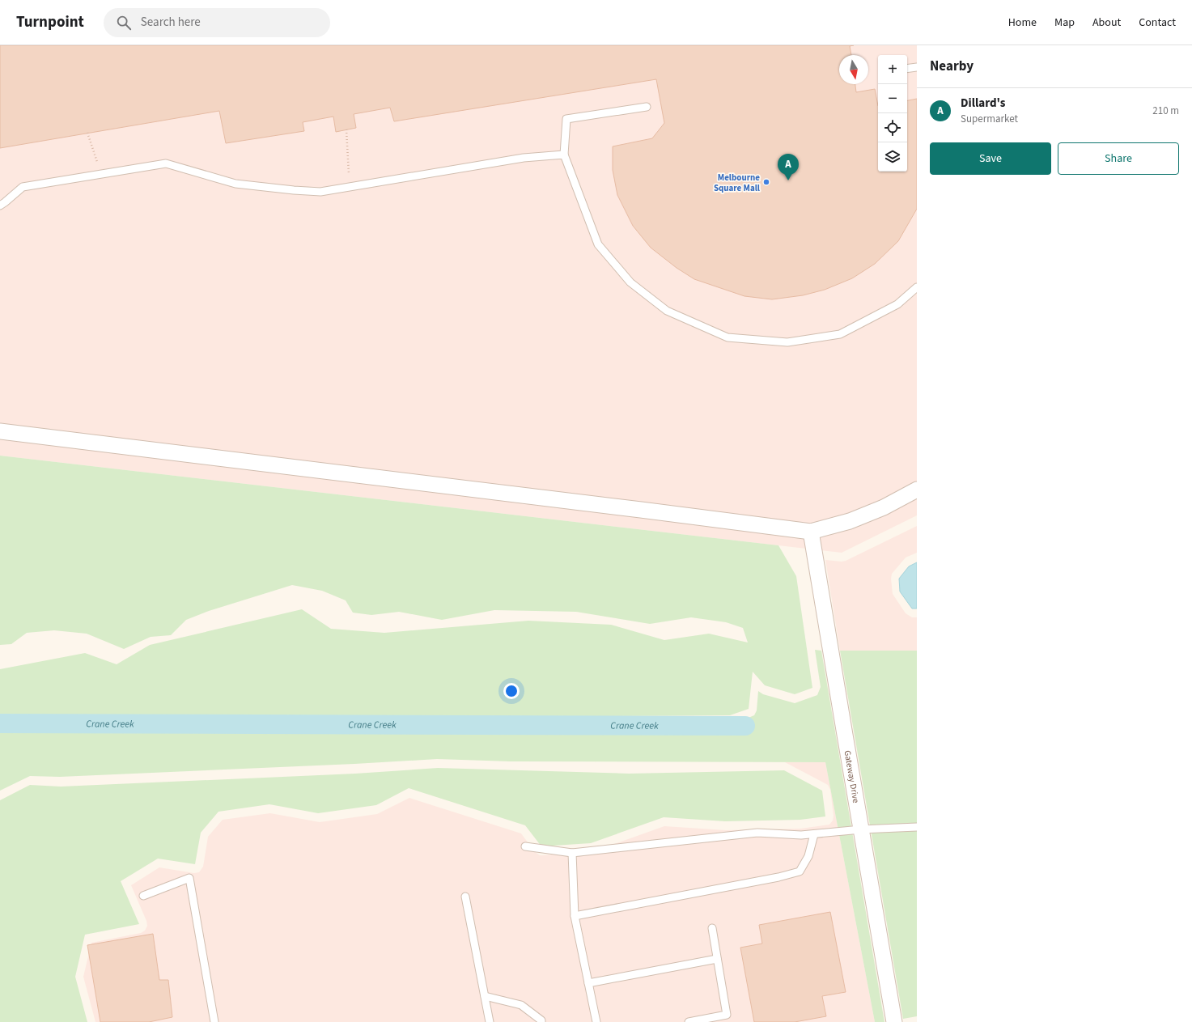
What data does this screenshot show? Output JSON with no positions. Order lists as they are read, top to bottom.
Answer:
{
  "streets": {
    "street": ["Gateway Drive"]
  },
  "water": ["Crane Creek"],
  "places": ["Melbourne Square Mall"],
  "north": "bottom",
  "page": {
    "header": "Turnpoint",
    "search": "Search here",
    "nav": [
      "Home",
      "Map",
      "About",
      "Contact"
    ],
    "heading": "Nearby",
    "map_buttons": ["+", "−"],
    "list": [
      {
        "mark": "A",
        "name": "Dillard's",
        "note": "Supermarket",
        "value": "210 m"
      }
    ],
    "buttons": ["Save", "Share"],
    "pins": "A"
  }
}
